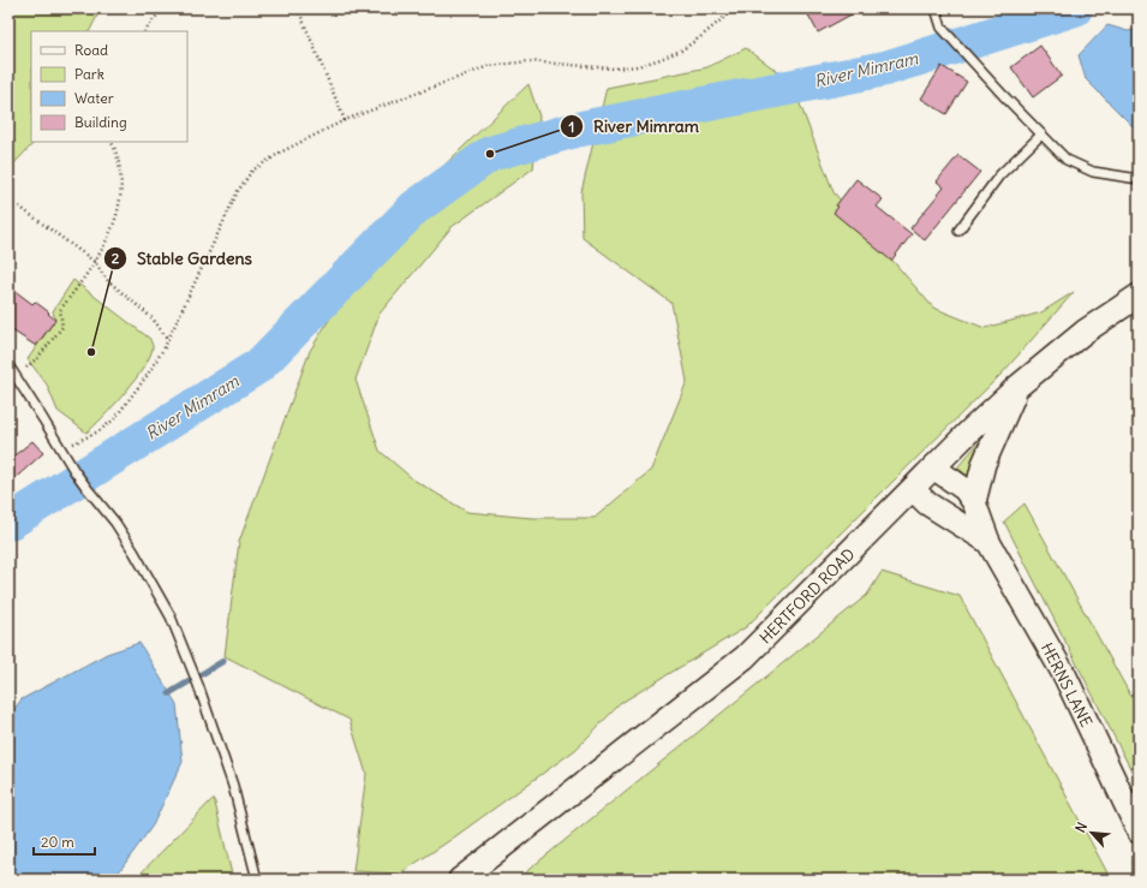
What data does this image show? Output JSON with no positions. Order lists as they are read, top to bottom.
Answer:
{
  "streets": {
    "main road": ["HERTFORD ROAD", "HERNS LANE"]
  },
  "crossings": [
    ["HERTFORD ROAD", "HERNS LANE"]
  ],
  "water": ["River Mimram"],
  "places": ["River Mimram", "Stable Gardens"],
  "legend": [
    "Road",
    "Park",
    "Water",
    "Building"
  ],
  "scale_bar": "20 m",
  "north": "top left"
}
